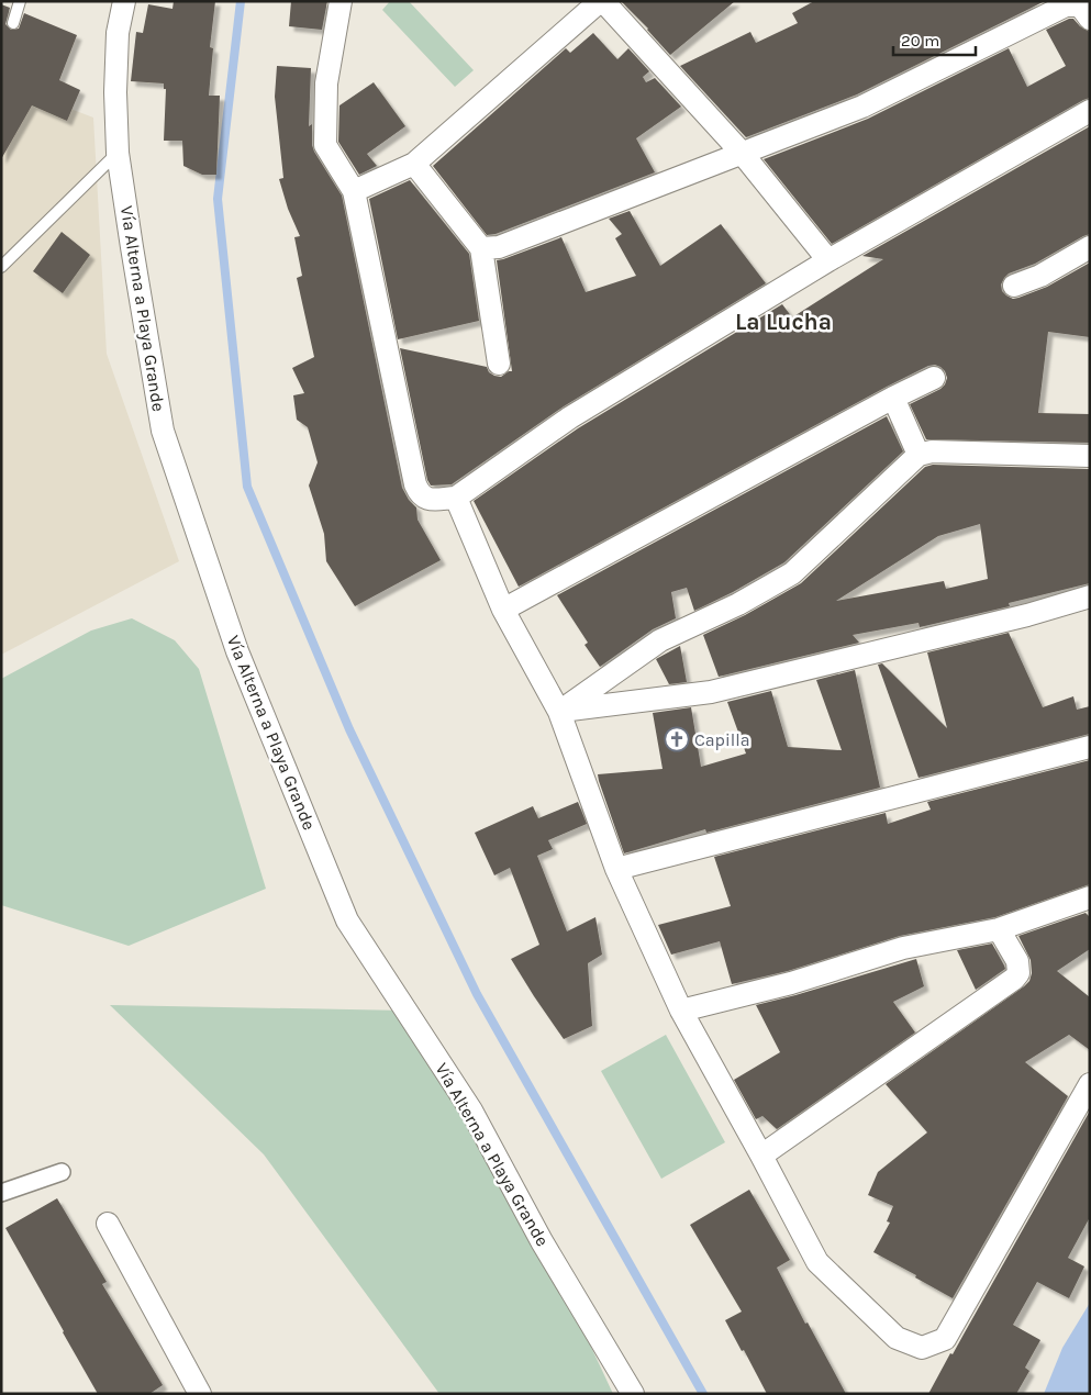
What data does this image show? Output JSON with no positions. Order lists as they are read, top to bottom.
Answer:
{
  "streets": {
    "street": ["Vía Alterna a Playa Grande"]
  },
  "districts": ["La Lucha"],
  "places": {
    "church": ["Capilla"]
  },
  "scale_bar": "20 m"
}
